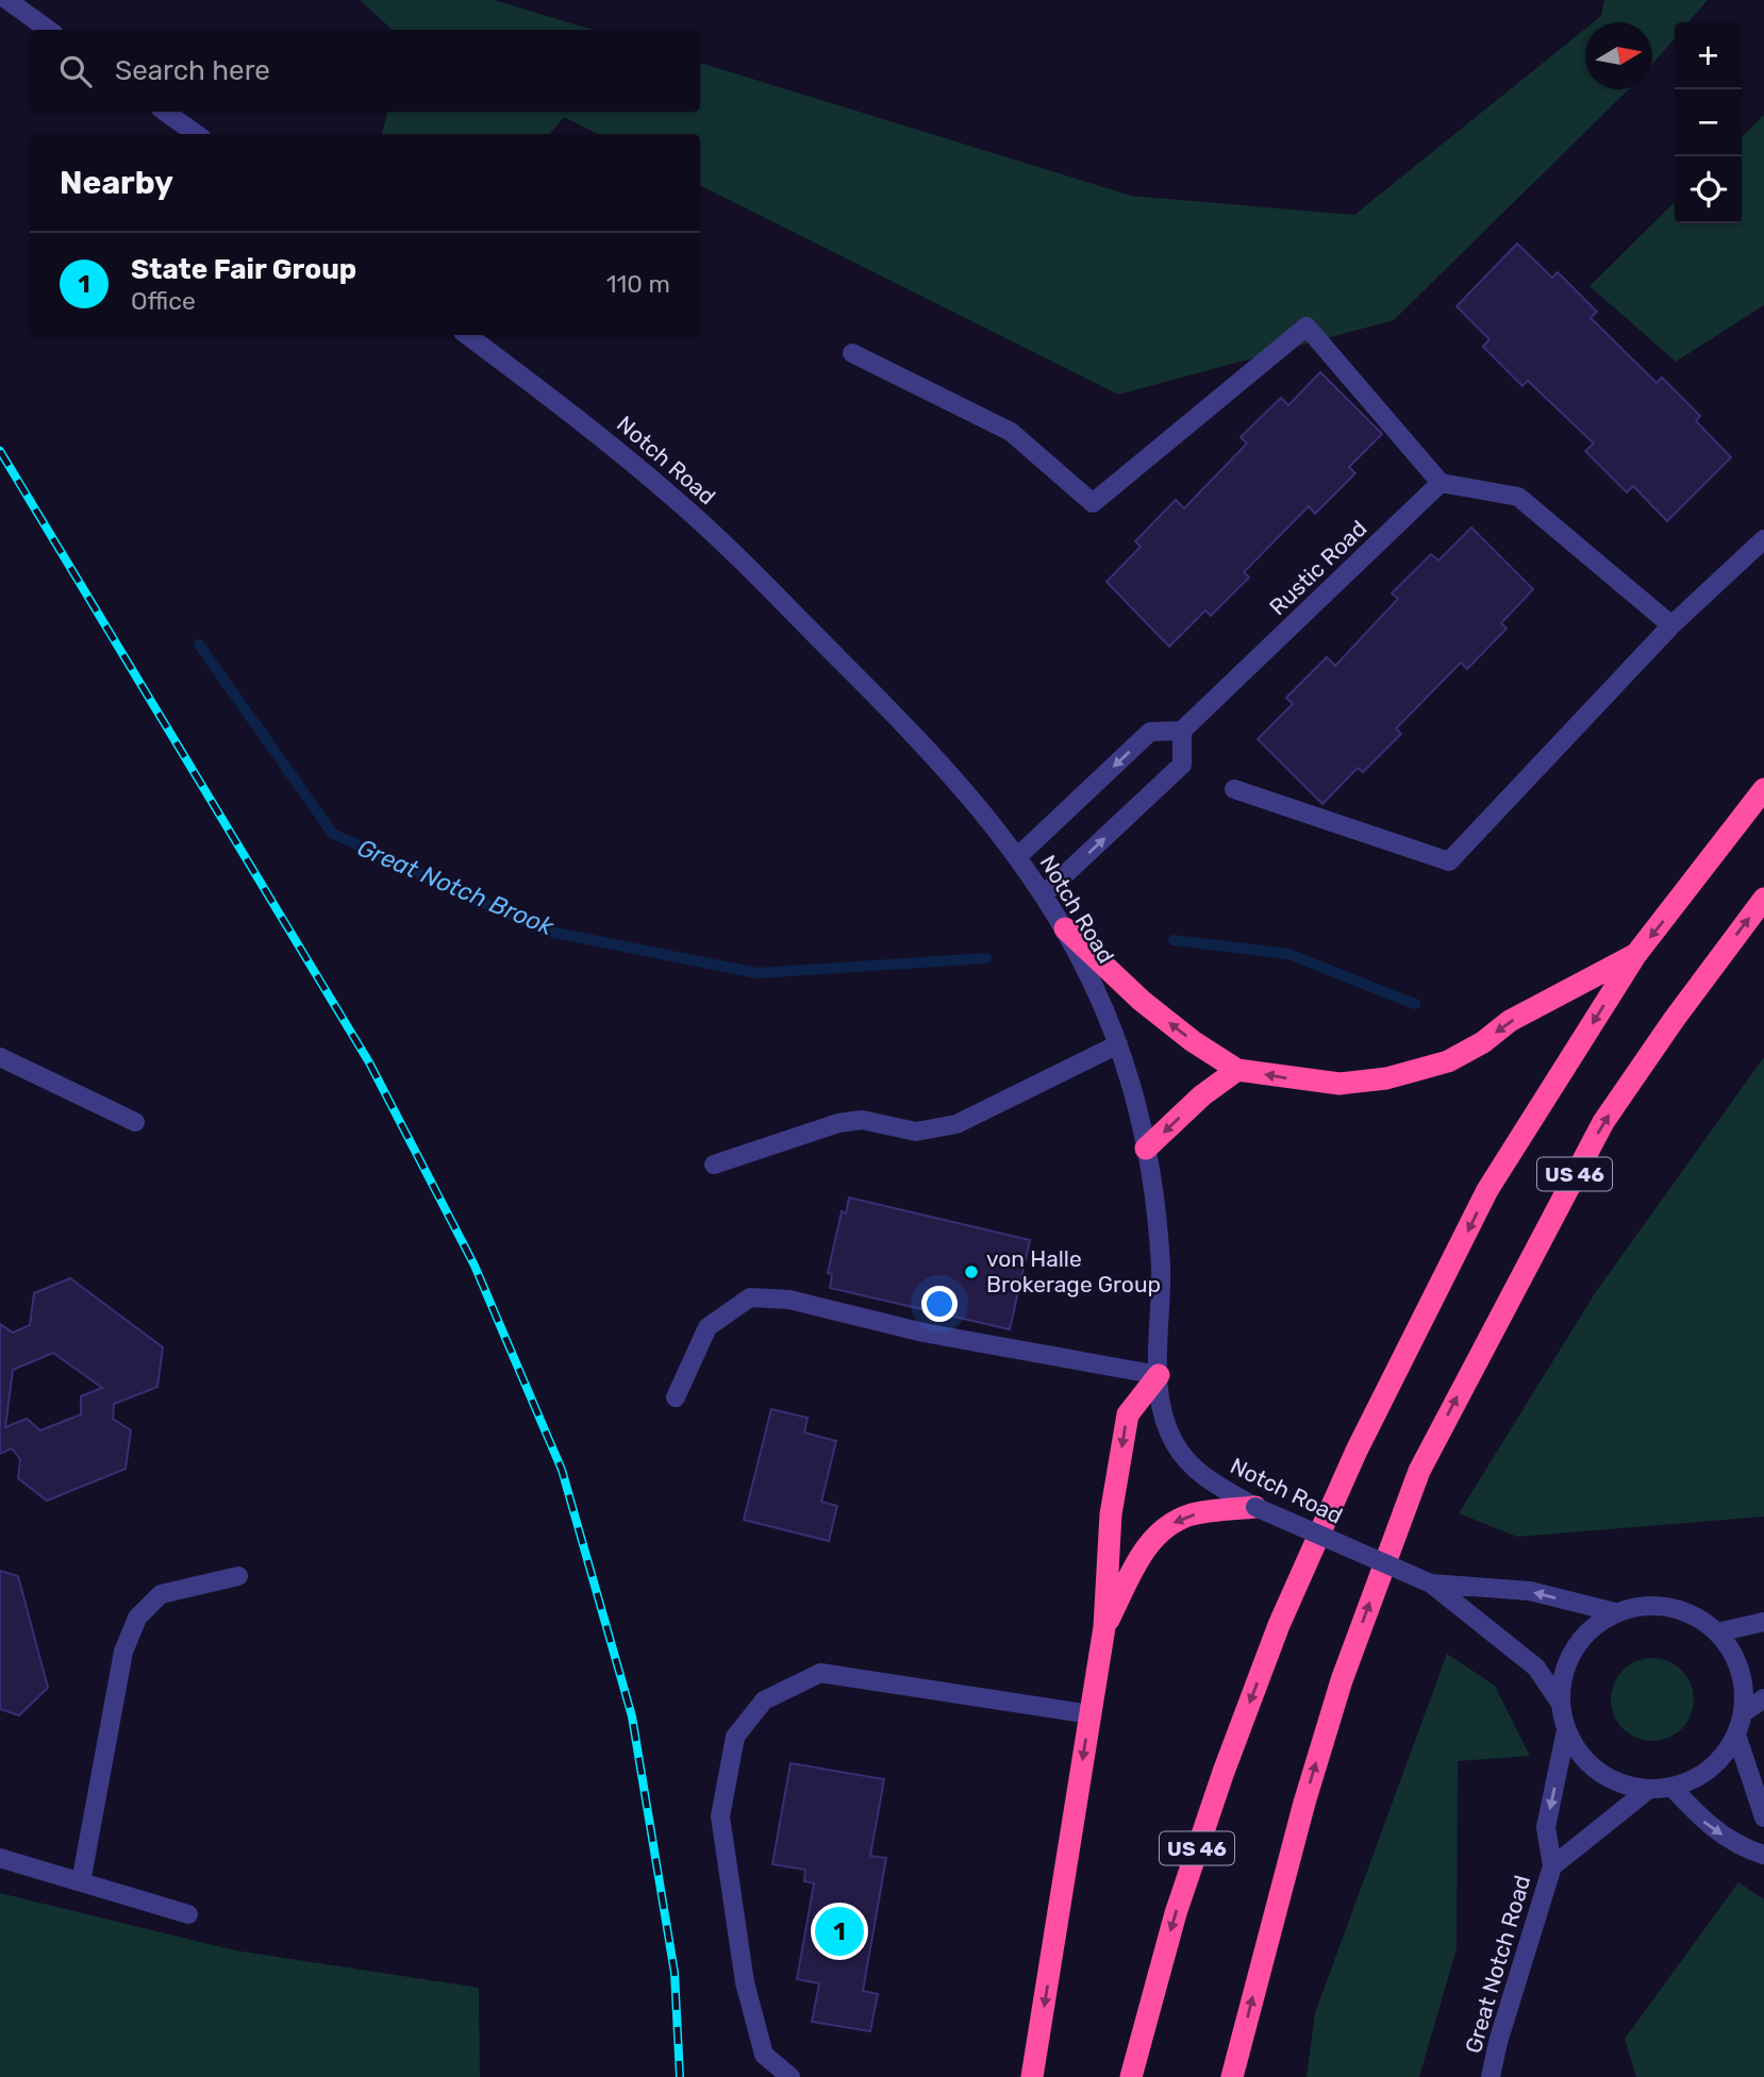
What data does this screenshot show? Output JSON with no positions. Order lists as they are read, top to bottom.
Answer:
{
  "streets": {
    "highway": ["US 46"],
    "street": ["Notch Road", "Rustic Road", "Great Notch Road"]
  },
  "crossings": [
    ["Notch Road", "Great Notch Road"]
  ],
  "water": ["Great Notch Brook"],
  "places": ["von Halle Brokerage Group"],
  "north": "right",
  "page": {
    "map_buttons": ["+", "−"],
    "search": "Search here",
    "heading": "Nearby",
    "list": [
      {
        "mark": "1",
        "name": "State Fair Group",
        "note": "Office",
        "value": "110 m"
      }
    ],
    "pins": "1"
  }
}
